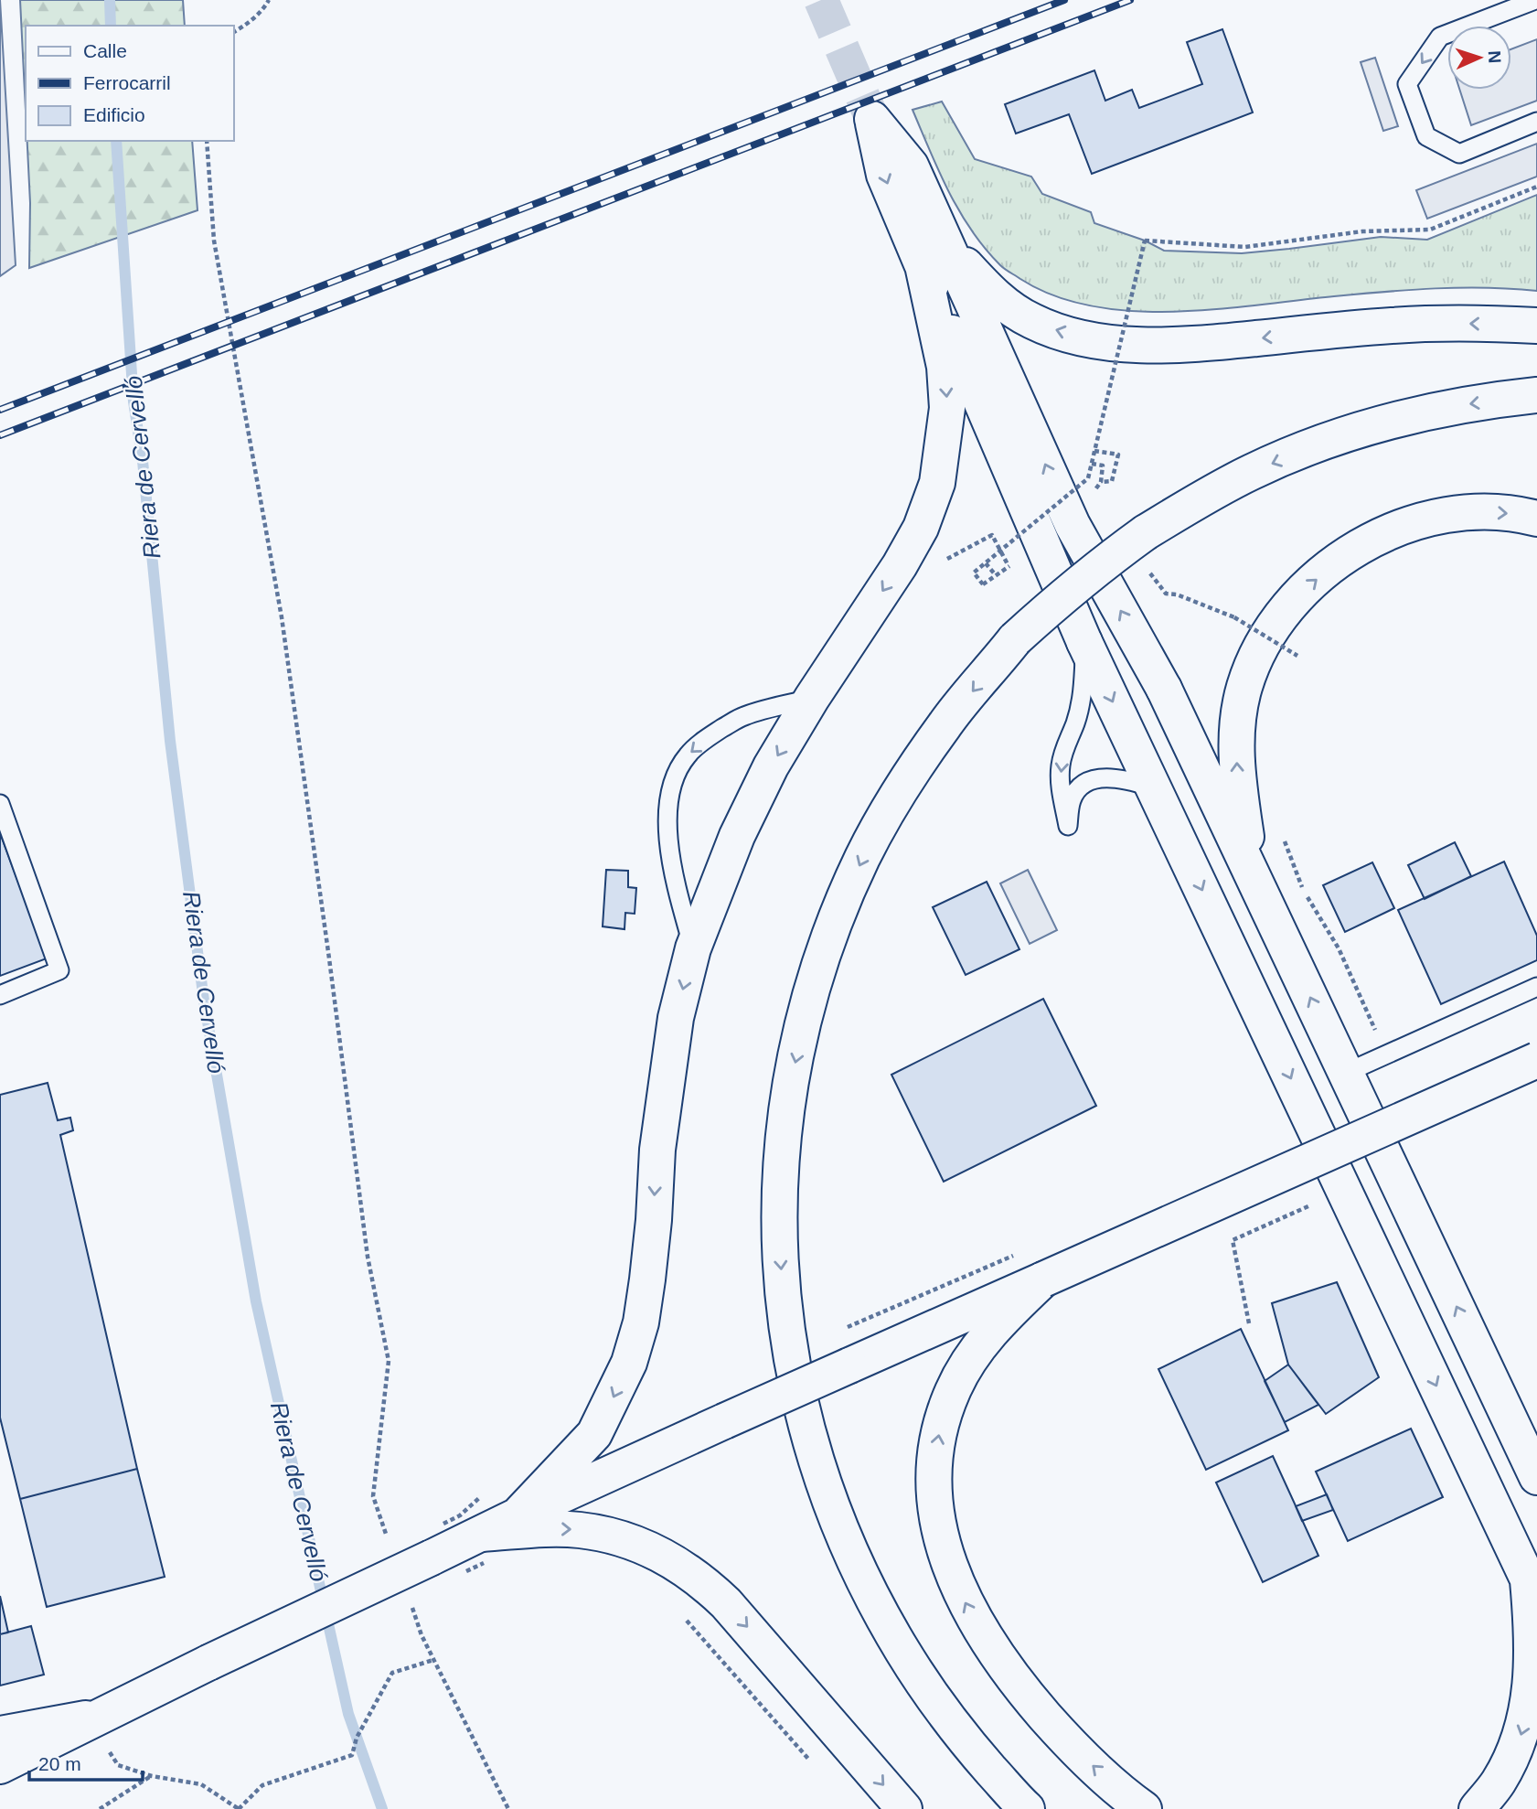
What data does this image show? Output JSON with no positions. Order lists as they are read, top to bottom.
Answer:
{
  "water": ["Riera de Cervelló"],
  "legend": ["Calle", "Ferrocarril", "Edificio"],
  "scale_bar": "20 m",
  "north": "right"
}
